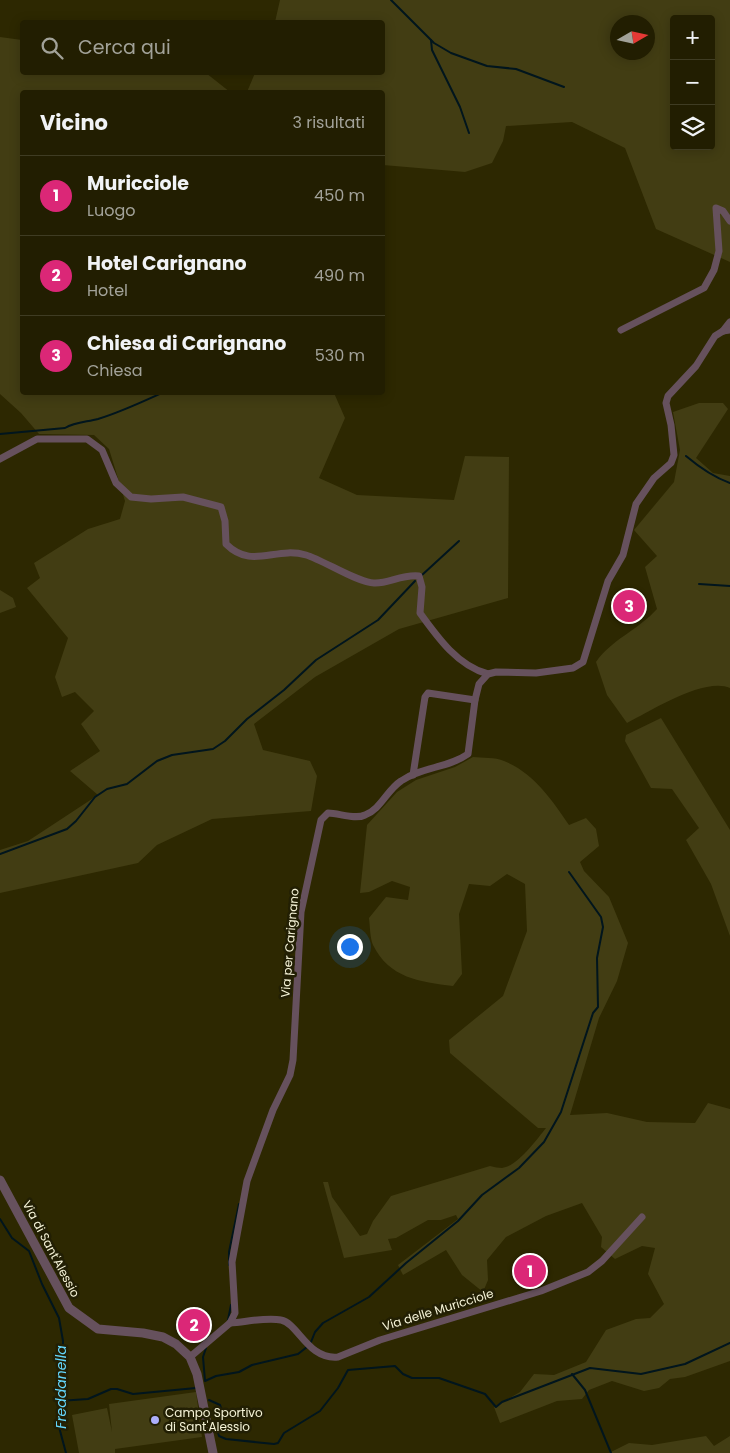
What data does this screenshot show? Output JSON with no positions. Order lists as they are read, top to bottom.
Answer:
{
  "streets": {
    "street": ["Via per Carignano", "Via di Sant'Alessio", "Via delle Muricciole"]
  },
  "crossings": [
    ["Via per Carignano", "Via delle Muricciole"]
  ],
  "water": ["Freddanella"],
  "places": ["Campo Sportivo di Sant'Alessio"],
  "north": "right",
  "page": {
    "map_buttons": ["+", "−"],
    "search": "Cerca qui",
    "heading": ["Vicino", "3 risultati"],
    "list": [
      {
        "mark": "1",
        "name": "Muricciole",
        "note": "Luogo",
        "value": "450 m"
      },
      {
        "mark": "2",
        "name": "Hotel Carignano",
        "note": "Hotel",
        "value": "490 m"
      },
      {
        "mark": "3",
        "name": "Chiesa di Carignano",
        "note": "Chiesa",
        "value": "530 m"
      }
    ],
    "pins": ["3", "1", "2"]
  }
}
